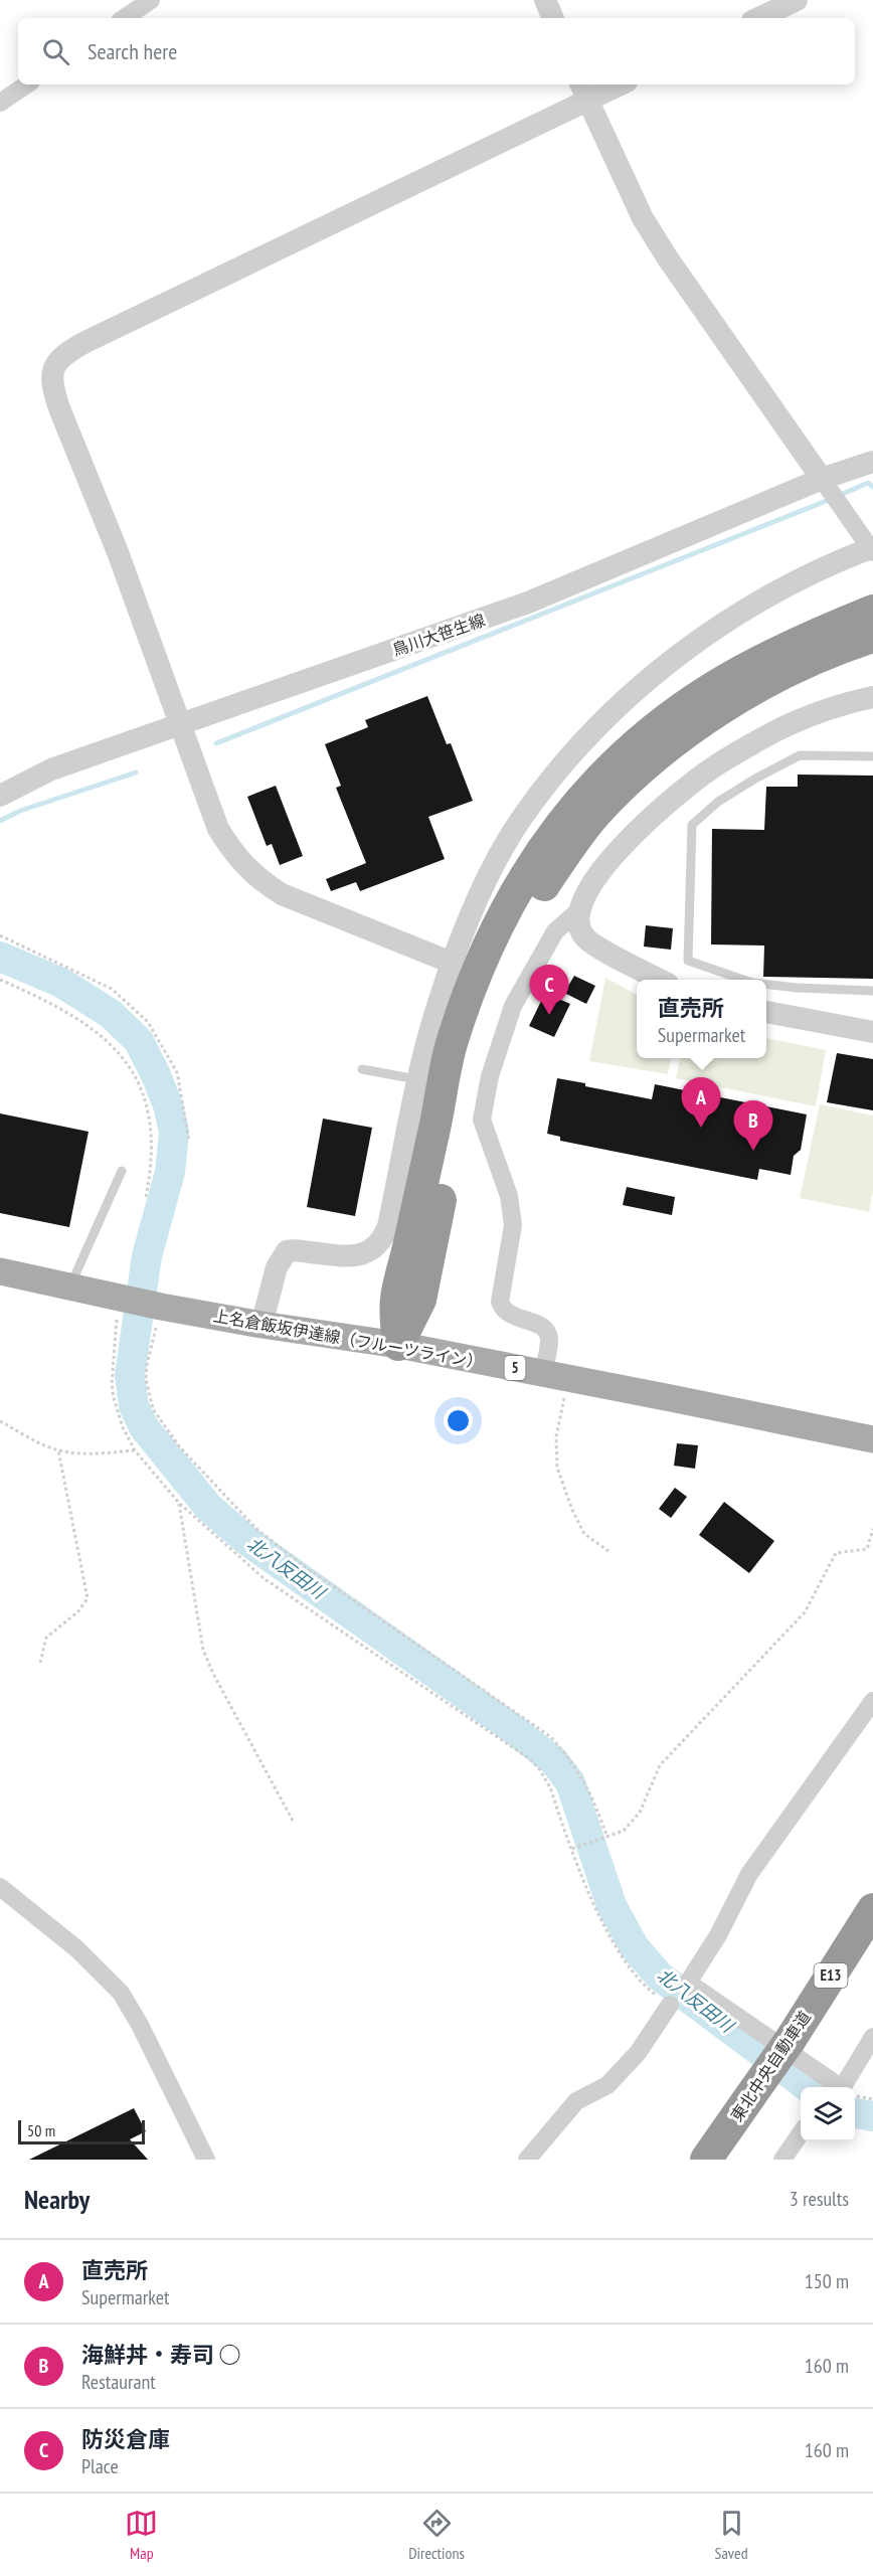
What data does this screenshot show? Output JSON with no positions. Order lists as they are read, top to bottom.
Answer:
{
  "streets": {
    "highway": ["E13", "東北中央自動車道"],
    "main road": ["上名倉飯坂伊達線（フルーツライン）", "5"],
    "street": ["鳥川大笹生線"]
  },
  "water": ["北八反田川"],
  "scale_bar": "50 m",
  "page": {
    "search": "Search here",
    "pins": ["C", "A", "B"],
    "popup": ["直売所", "Supermarket"],
    "scale": "50 m",
    "heading": ["Nearby", "3 results"],
    "list": [
      {
        "mark": "A",
        "name": "直売所",
        "note": "Supermarket",
        "value": "150 m"
      },
      {
        "mark": "B",
        "name": "海鮮丼・寿司 ○",
        "note": "Restaurant",
        "value": "160 m"
      },
      {
        "mark": "C",
        "name": "防災倉庫",
        "note": "Place",
        "value": "160 m"
      }
    ],
    "nav": ["Map", "Directions", "Saved"]
  }
}
